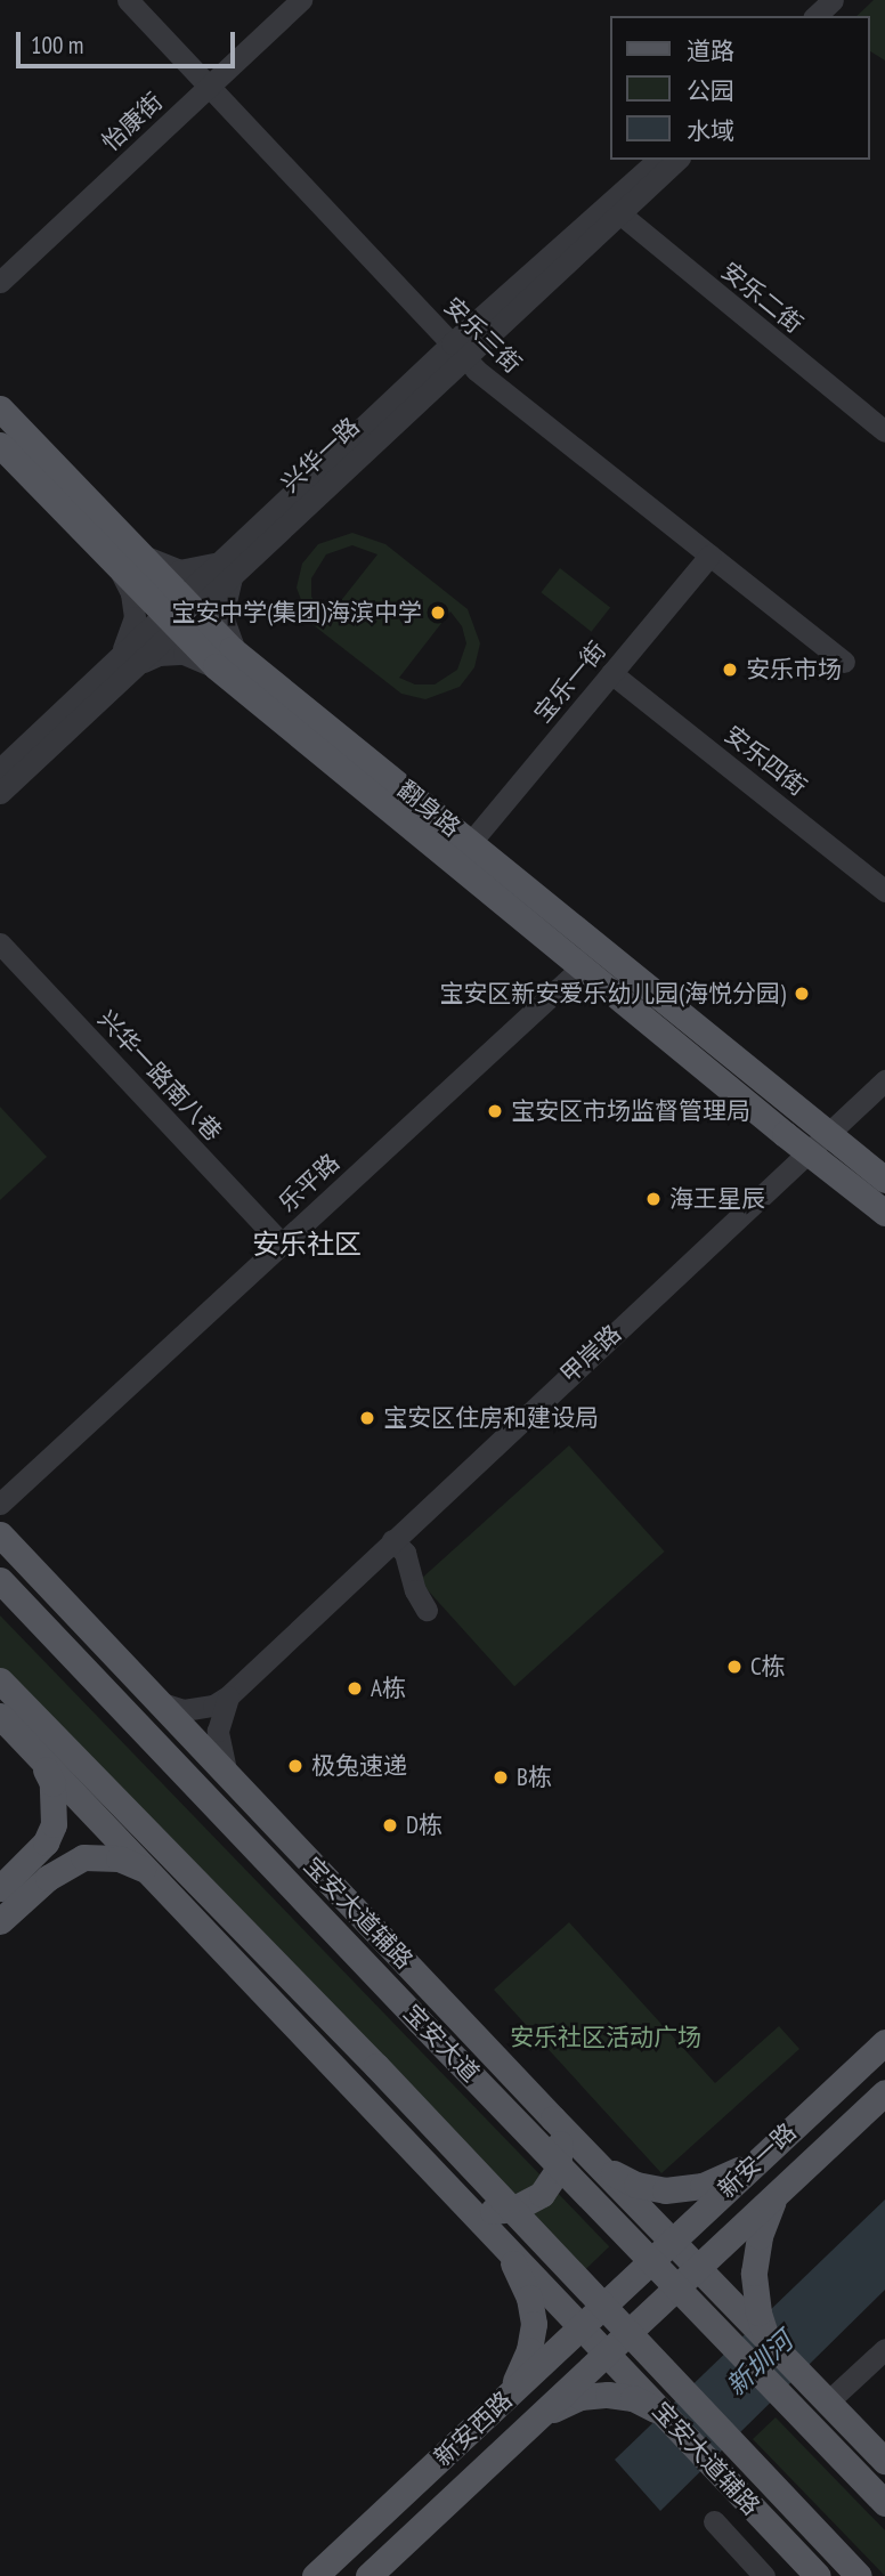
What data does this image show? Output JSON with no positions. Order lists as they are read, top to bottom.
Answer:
{
  "streets": {
    "main road": [
      "翻身路",
      "宝安大道辅路",
      "宝安大道",
      "新安一路",
      "新安西路"
    ],
    "street": [
      "怡康街",
      "安乐二街",
      "安乐三街",
      "兴华一路",
      "宝乐一街",
      "安乐四街",
      "兴华一路南八巷",
      "乐平路",
      "甲岸路"
    ]
  },
  "crossings": [
    ["怡康街", "安乐三街"],
    ["安乐二街", "兴华一路"],
    ["安乐三街", "兴华一路"],
    ["安乐三街", "宝乐一街"],
    ["兴华一路", "翻身路"],
    ["宝乐一街", "安乐四街"],
    ["宝乐一街", "翻身路"],
    ["翻身路", "乐平路"],
    ["翻身路", "甲岸路"],
    ["兴华一路南八巷", "乐平路"],
    ["宝安大道辅路", "新安一路"],
    ["宝安大道辅路", "新安西路"],
    ["新安一路", "新安西路"]
  ],
  "districts": ["安乐社区"],
  "water": ["新圳河"],
  "parks": ["安乐社区活动广场"],
  "places": [
    "宝安中学(集团)海滨中学",
    "安乐市场",
    "宝安区新安爱乐幼儿园(海悦分园)",
    "宝安区市场监督管理局",
    "海王星辰",
    "宝安区住房和建设局",
    "C栋",
    "A栋",
    "极兔速递",
    "B栋",
    "D栋"
  ],
  "legend": ["道路", "公园", "水域"],
  "scale_bar": "100 m"
}
